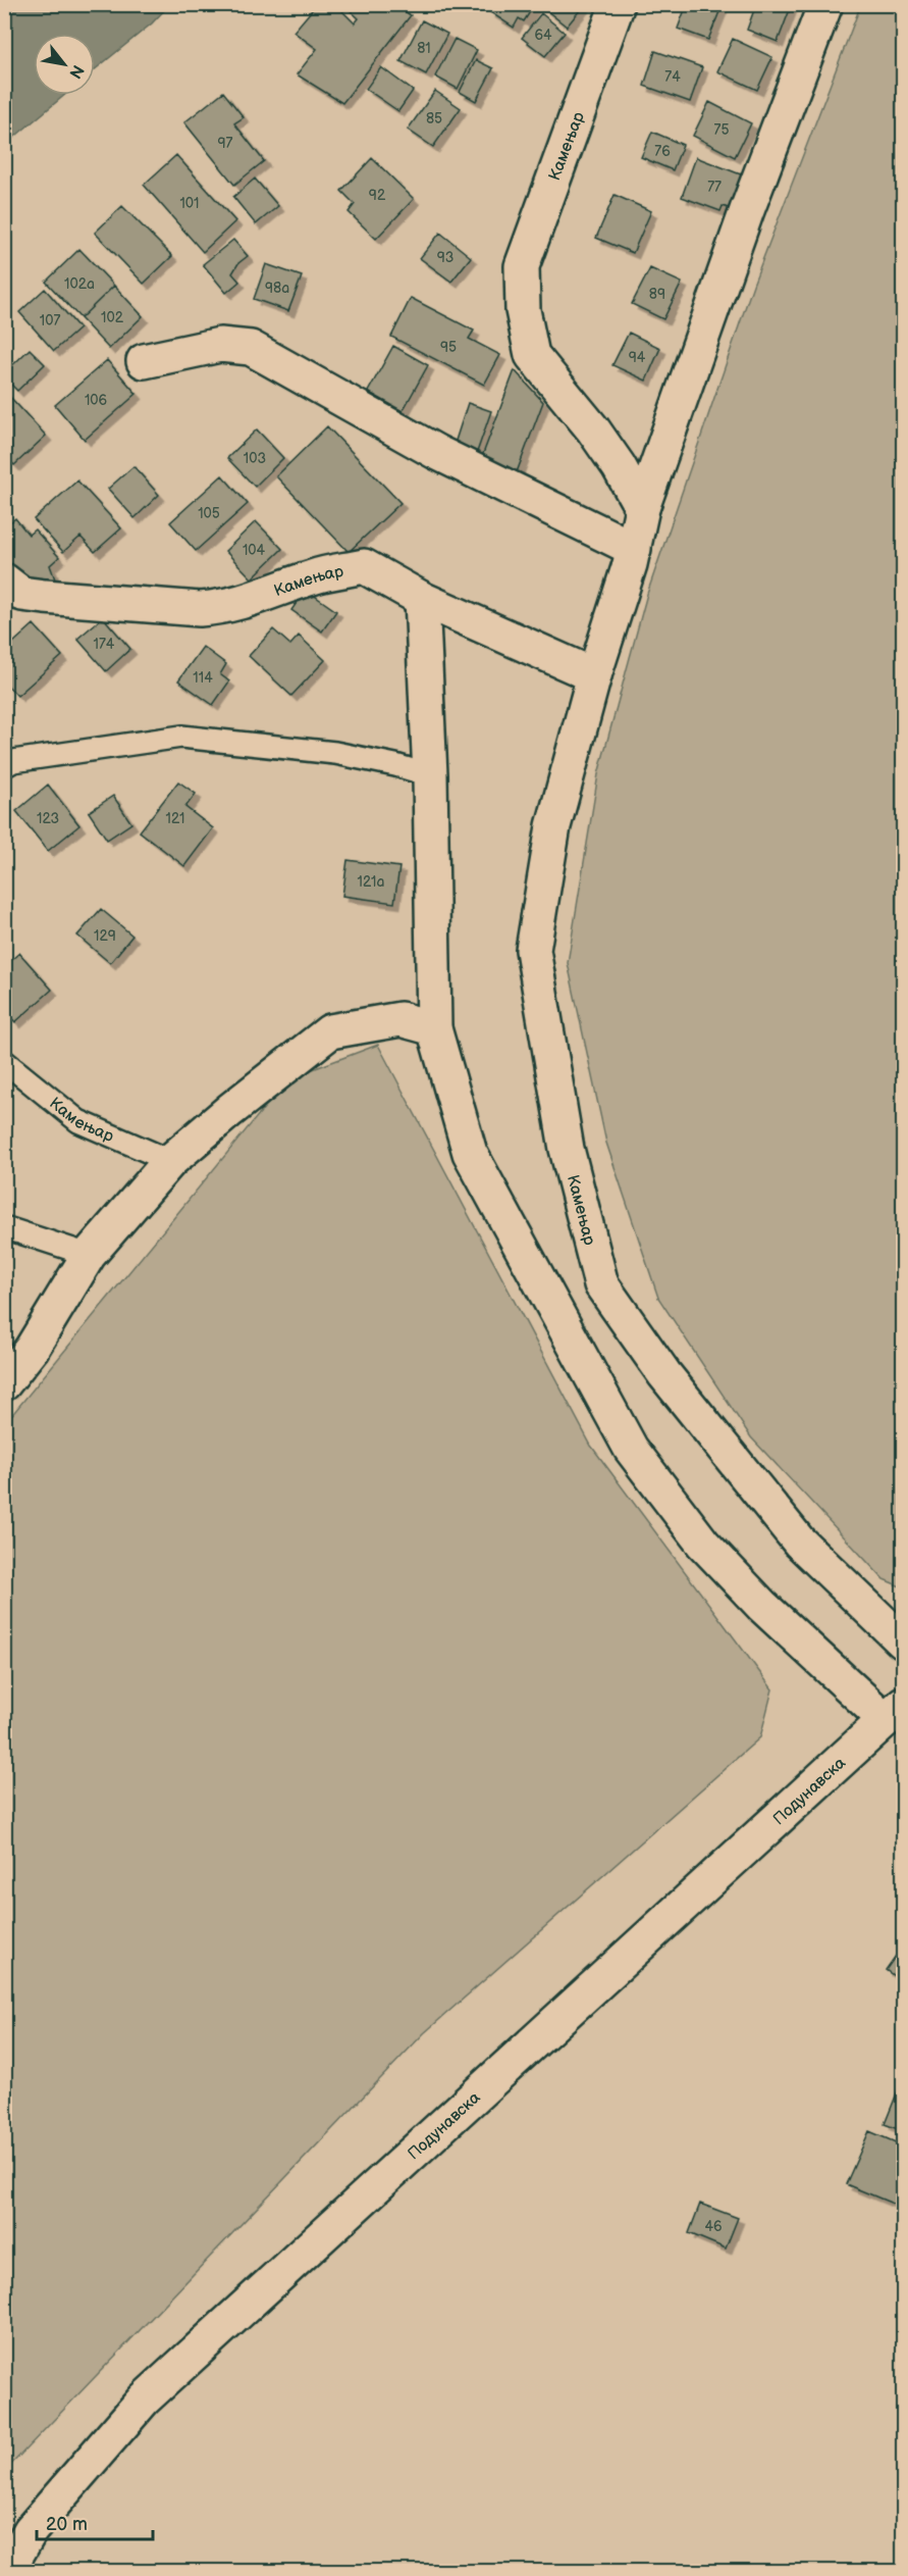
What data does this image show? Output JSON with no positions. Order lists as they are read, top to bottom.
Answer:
{
  "streets": {
    "street": ["Камењар", "Подунавска"]
  },
  "house_numbers": [
    "64",
    "81",
    "74",
    "85",
    "75",
    "97",
    "76",
    "77",
    "92",
    "101",
    "93",
    "102a",
    "98a",
    "89",
    "102",
    "107",
    "95",
    "94",
    "106",
    "103",
    "105",
    "104",
    "174",
    "114",
    "123",
    "121",
    "121a",
    "129",
    "46"
  ],
  "scale_bar": "20 m",
  "north": "bottom right"
}
